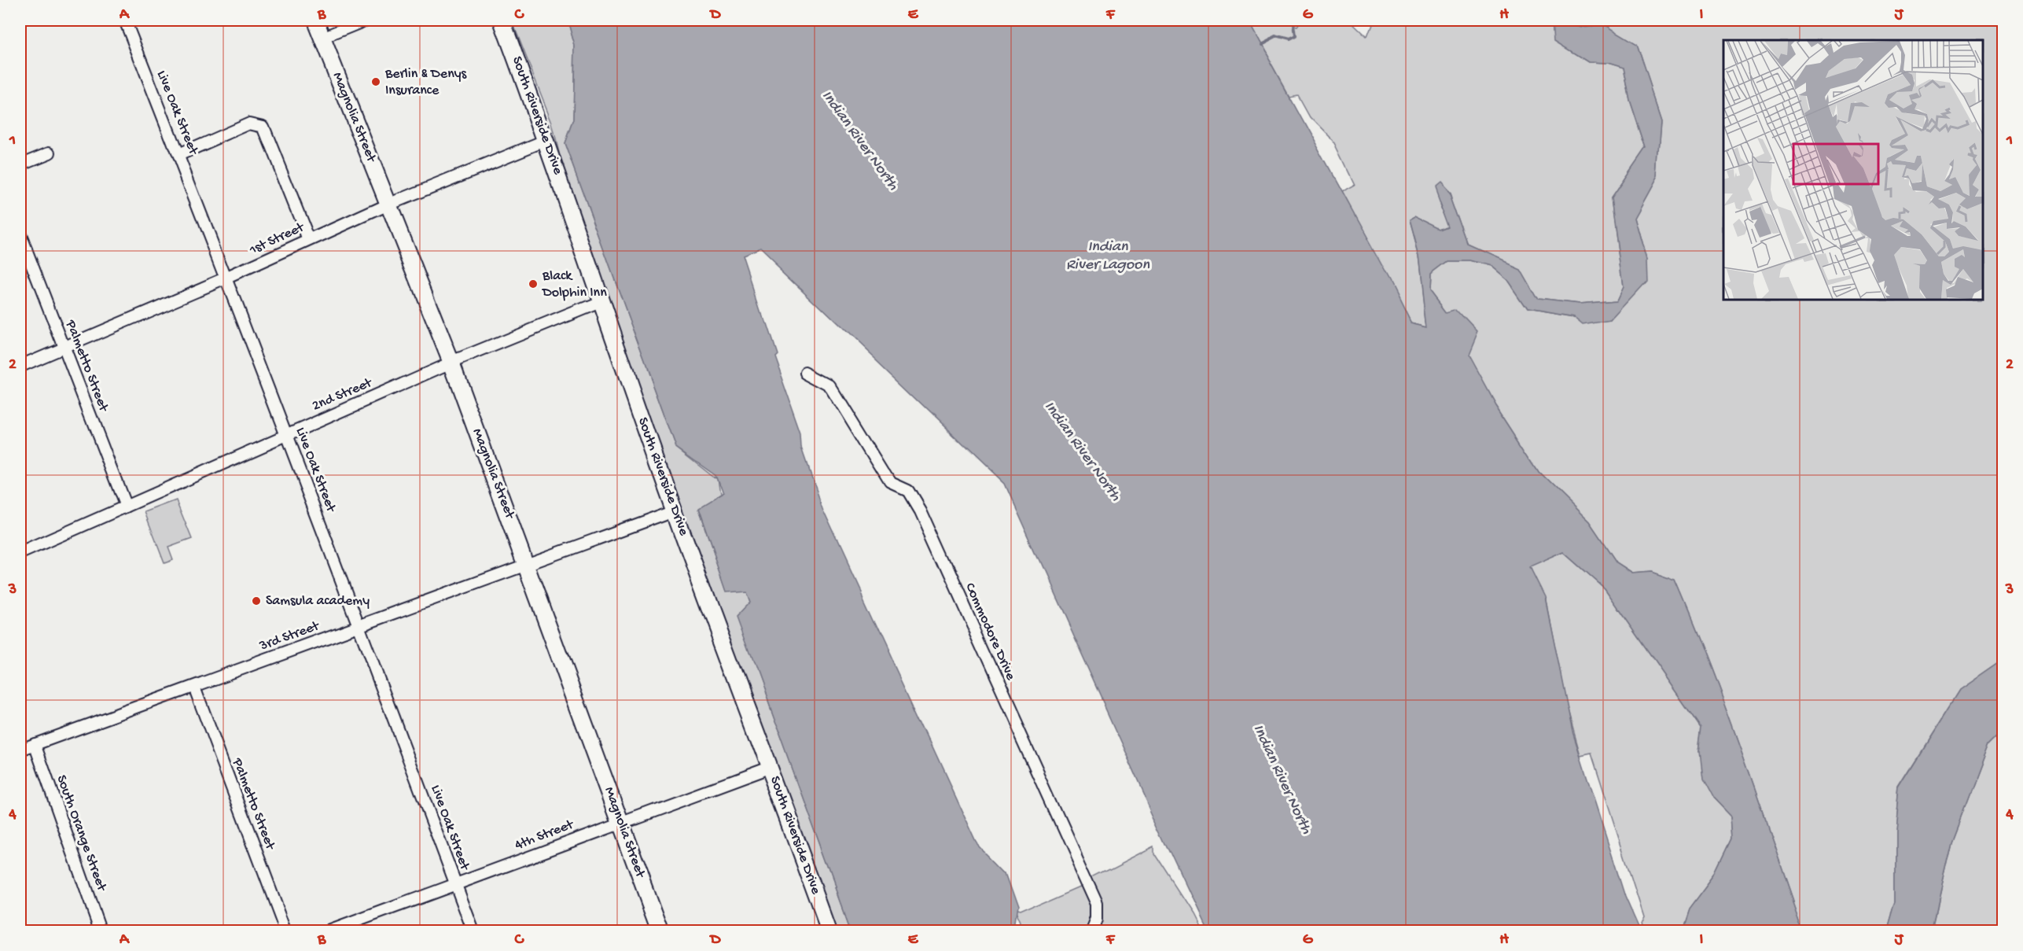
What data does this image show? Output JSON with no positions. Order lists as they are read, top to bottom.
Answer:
{
  "streets": {
    "street": [
      "Live Oak Street",
      "South Riverside Drive",
      "Magnolia Street",
      "1st Street",
      "Palmetto Street",
      "2nd Street",
      "Commodore Drive",
      "3rd Street",
      "South Orange Street",
      "4th Street"
    ]
  },
  "crossings": [
    ["Live Oak Street", "1st Street"],
    ["Live Oak Street", "2nd Street"],
    ["Live Oak Street", "3rd Street"],
    ["Live Oak Street", "4th Street"],
    ["South Riverside Drive", "1st Street"],
    ["South Riverside Drive", "2nd Street"],
    ["South Riverside Drive", "3rd Street"],
    ["South Riverside Drive", "4th Street"],
    ["Magnolia Street", "1st Street"],
    ["Magnolia Street", "2nd Street"],
    ["Magnolia Street", "3rd Street"],
    ["Magnolia Street", "4th Street"],
    ["1st Street", "Palmetto Street"],
    ["Palmetto Street", "2nd Street"],
    ["Palmetto Street", "3rd Street"],
    ["3rd Street", "South Orange Street"]
  ],
  "water": ["Indian River North", "Indian River Lagoon"],
  "places": ["Berlin & Denys Insurance", "Black Dolphin Inn", "Samsula academy"],
  "grid": {
    "columns": [
      "A",
      "B",
      "C",
      "D",
      "E",
      "F",
      "G",
      "H",
      "I",
      "J"
    ],
    "rows": [
      "1",
      "2",
      "3",
      "4"
    ]
  }
}
